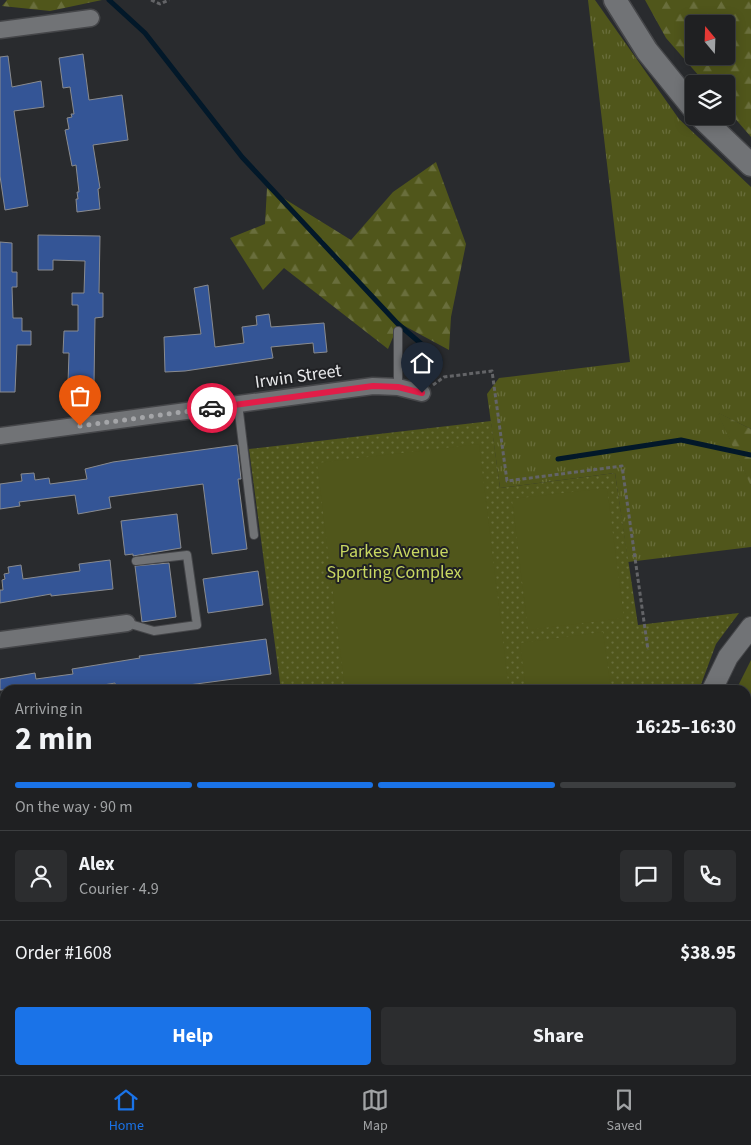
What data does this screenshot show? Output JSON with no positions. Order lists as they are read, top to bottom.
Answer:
{
  "streets": {
    "street": ["Irwin Street"]
  },
  "parks": ["Parkes Avenue Sporting Complex"],
  "north": "top",
  "page": {
    "heading": ["2 min", "Arriving in", "16:25–16:30"],
    "panel": [
      "Alex",
      "Courier · 4.9",
      "Order #1608",
      "$38.95"
    ],
    "bar": "On the way · 90 m",
    "buttons": ["Help", "Share"],
    "tabs": ["Home", "Map", "Saved"]
  }
}
